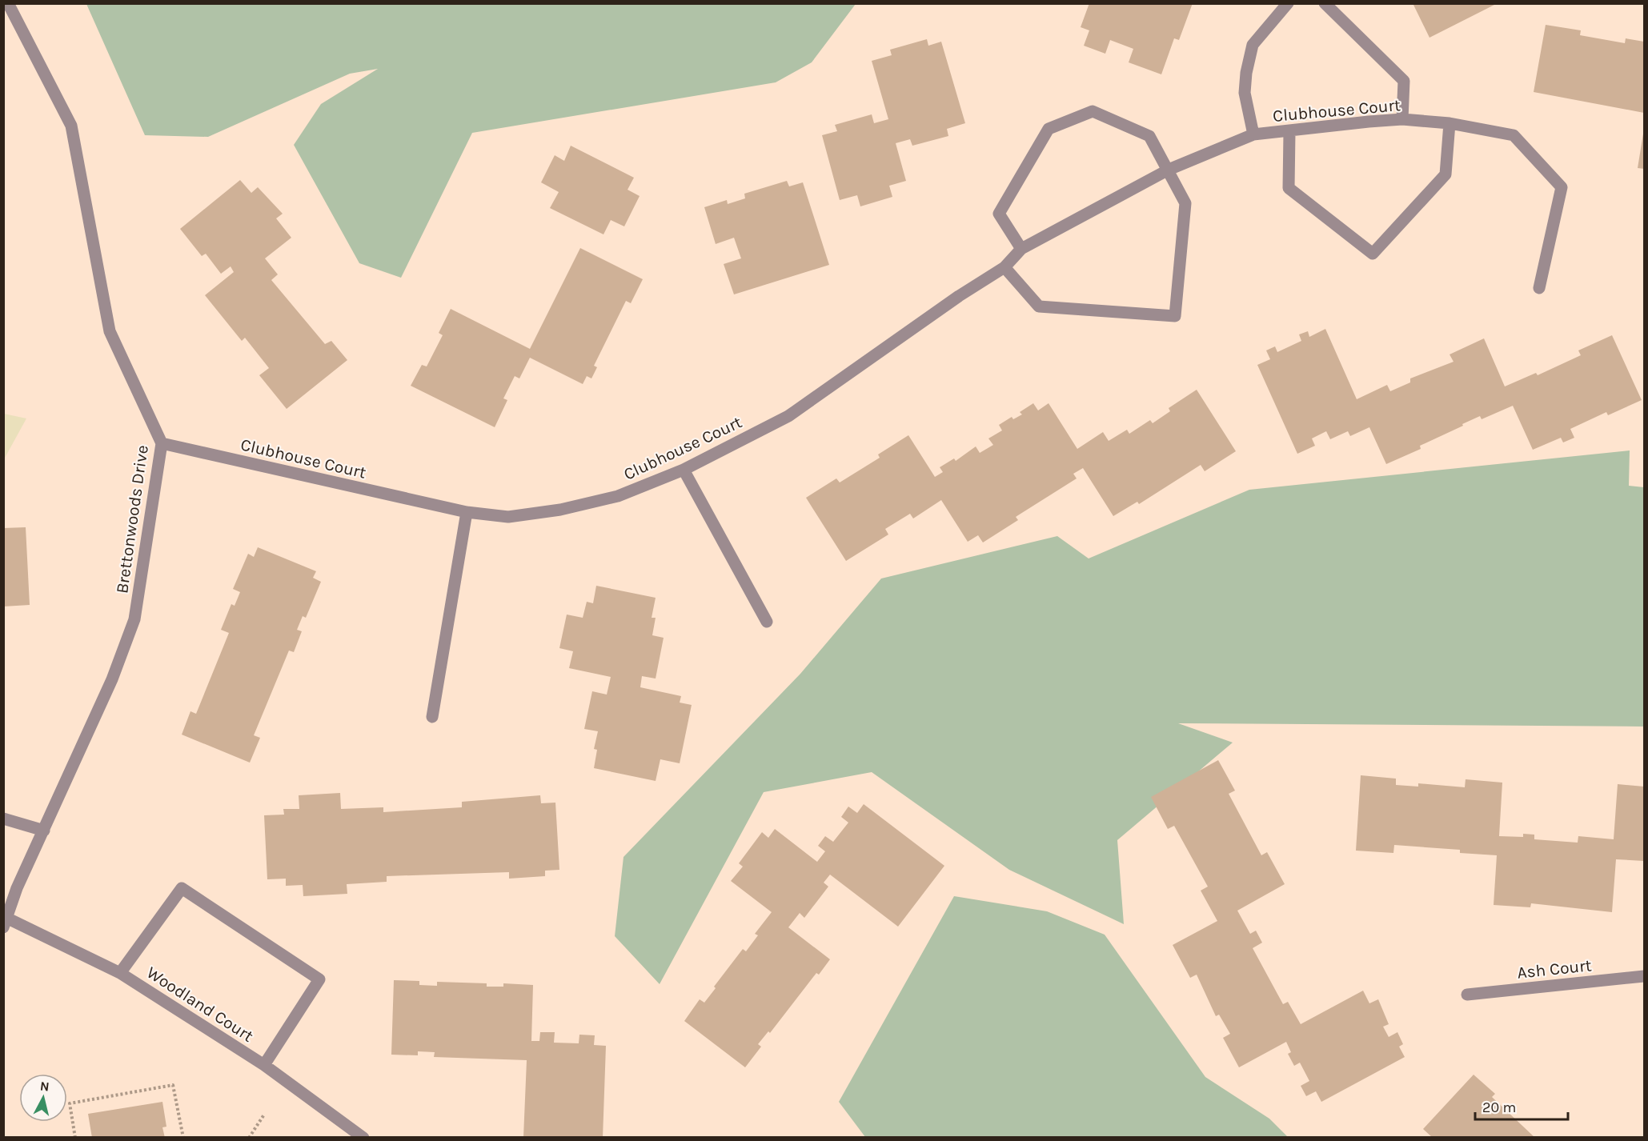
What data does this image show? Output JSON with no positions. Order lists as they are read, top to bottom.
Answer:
{
  "streets": {
    "street": [
      "Clubhouse Court",
      "Brettonwoods Drive",
      "Ash Court",
      "Woodland Court"
    ]
  },
  "crossings": [
    ["Clubhouse Court", "Brettonwoods Drive"],
    ["Brettonwoods Drive", "Woodland Court"]
  ],
  "scale_bar": "20 m",
  "north": "top"
}
